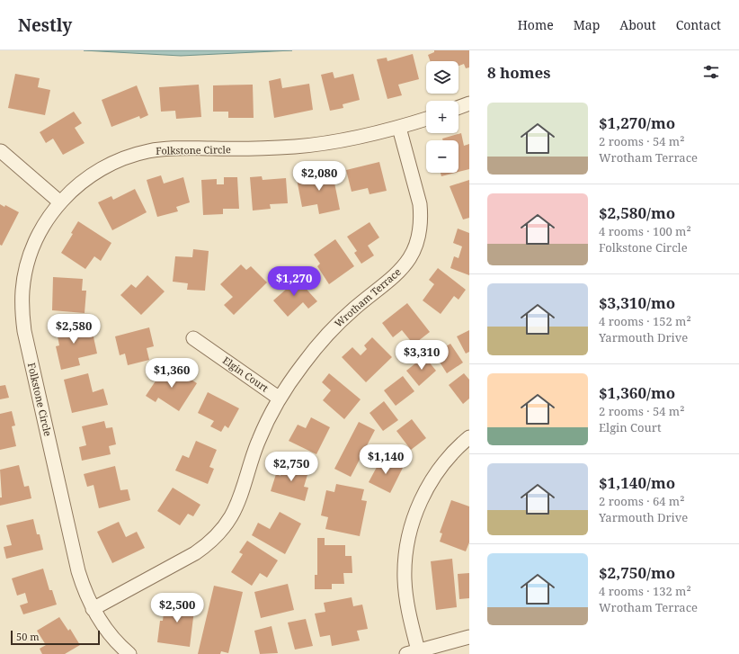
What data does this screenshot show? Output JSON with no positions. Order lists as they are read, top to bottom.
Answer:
{
  "streets": {
    "street": ["Folkstone Circle", "Wrotham Terrace", "Elgin Court"]
  },
  "crossings": [
    ["Folkstone Circle", "Wrotham Terrace"],
    ["Wrotham Terrace", "Elgin Court"]
  ],
  "scale_bar": "50 m",
  "page": {
    "header": "Nestly",
    "nav": [
      "Home",
      "Map",
      "About",
      "Contact"
    ],
    "heading": "8 homes",
    "map_buttons": ["+", "−"],
    "list": [
      {
        "name": "$1,270/mo",
        "note": "2 rooms · 54 m² · Wrotham Terrace"
      },
      {
        "name": "$2,580/mo",
        "note": "4 rooms · 100 m² · Folkstone Circle"
      },
      {
        "name": "$3,310/mo",
        "note": "4 rooms · 152 m² · Yarmouth Drive"
      },
      {
        "name": "$1,360/mo",
        "note": "2 rooms · 54 m² · Elgin Court"
      },
      {
        "name": "$1,140/mo",
        "note": "2 rooms · 64 m² · Yarmouth Drive"
      },
      {
        "name": "$2,750/mo",
        "note": "4 rooms · 132 m² · Wrotham Terrace"
      }
    ],
    "price": [
      "$2,080",
      "$1,270",
      "$2,580",
      "$3,310",
      "$1,360",
      "$1,140",
      "$2,750",
      "$2,500"
    ],
    "scale": "50 m"
  }
}
